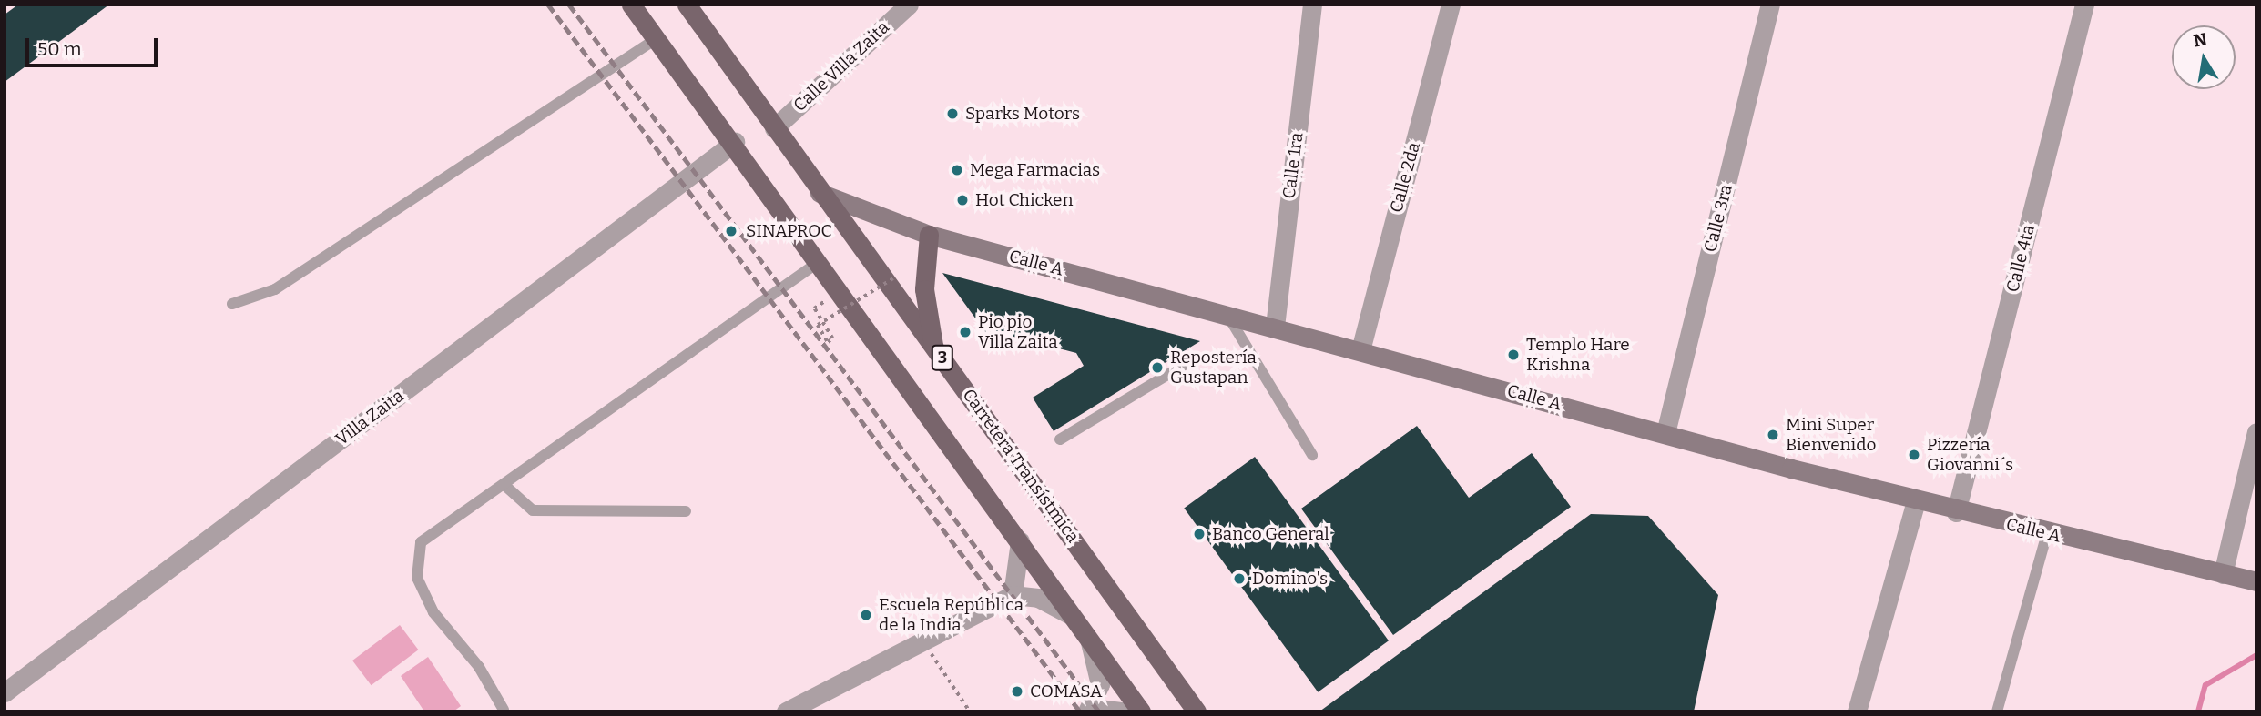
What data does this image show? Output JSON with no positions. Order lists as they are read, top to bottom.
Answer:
{
  "streets": {
    "main road": ["3", "Carretera Transístmica"],
    "street": [
      "Calle Villa Zaita",
      "Calle 1ra",
      "Calle 2da",
      "Calle 3ra",
      "Calle 4ta",
      "Calle A",
      "Villa Zaita"
    ]
  },
  "crossings": [
    ["Calle Villa Zaita", "Carretera Transístmica"],
    ["Calle 1ra", "Calle A"],
    ["Calle 2da", "Calle A"],
    ["Calle 3ra", "Calle A"],
    ["Calle 4ta", "Calle A"],
    ["Calle A", "Carretera Transístmica"]
  ],
  "places": [
    "Sparks Motors",
    "Mega Farmacias",
    "Hot Chicken",
    "SINAPROC",
    "Pio pio Villa Zaita",
    "Templo Hare Krishna",
    "Repostería Gustapan",
    "Mini Super Bienvenido",
    "Pizzería Giovanni´s",
    "Banco General",
    "Domino's",
    "Escuela República de la India",
    "COMASA"
  ],
  "scale_bar": "50 m",
  "north": "top"
}
